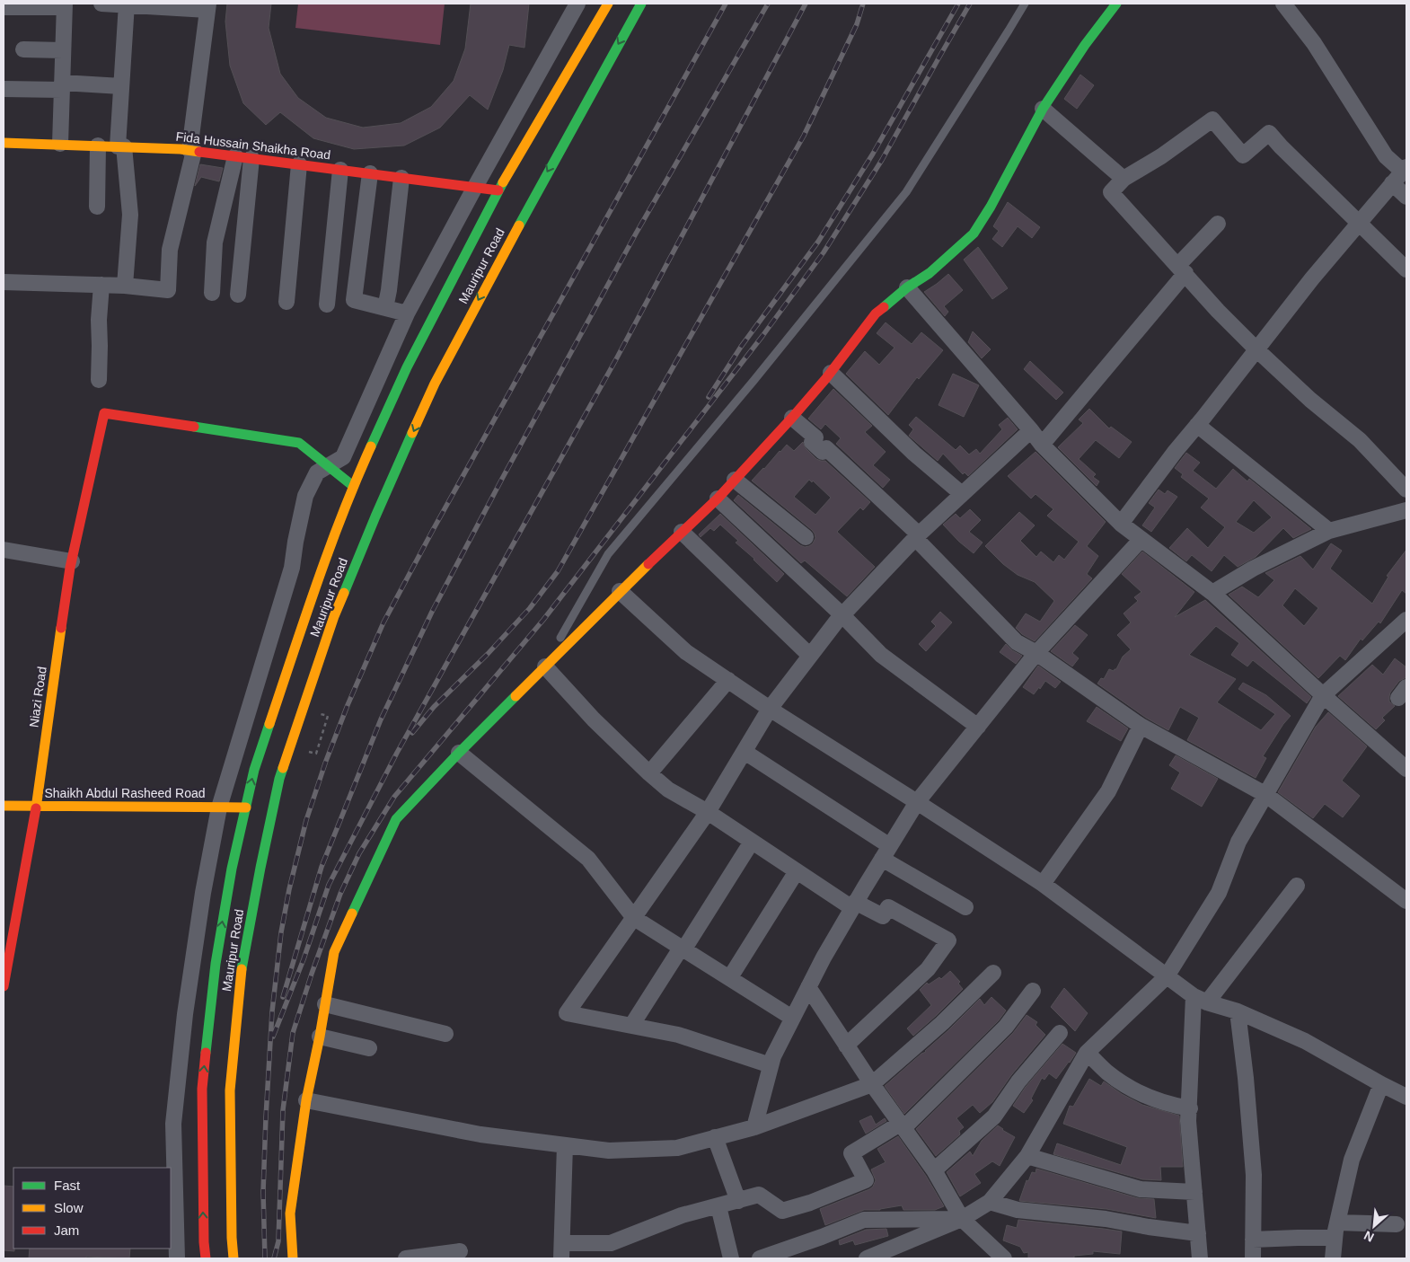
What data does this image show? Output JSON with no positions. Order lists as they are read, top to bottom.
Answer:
{
  "streets": {
    "main road": [
      "Fida Hussain Shaikha Road",
      "Mauripur Road",
      "Niazi Road",
      "Shaikh Abdul Rasheed Road"
    ]
  },
  "crossings": [
    ["Fida Hussain Shaikha Road", "Mauripur Road"],
    ["Mauripur Road", "Shaikh Abdul Rasheed Road"],
    ["Niazi Road", "Shaikh Abdul Rasheed Road"]
  ],
  "legend": ["Fast", "Slow", "Jam"],
  "north": "bottom left"
}
